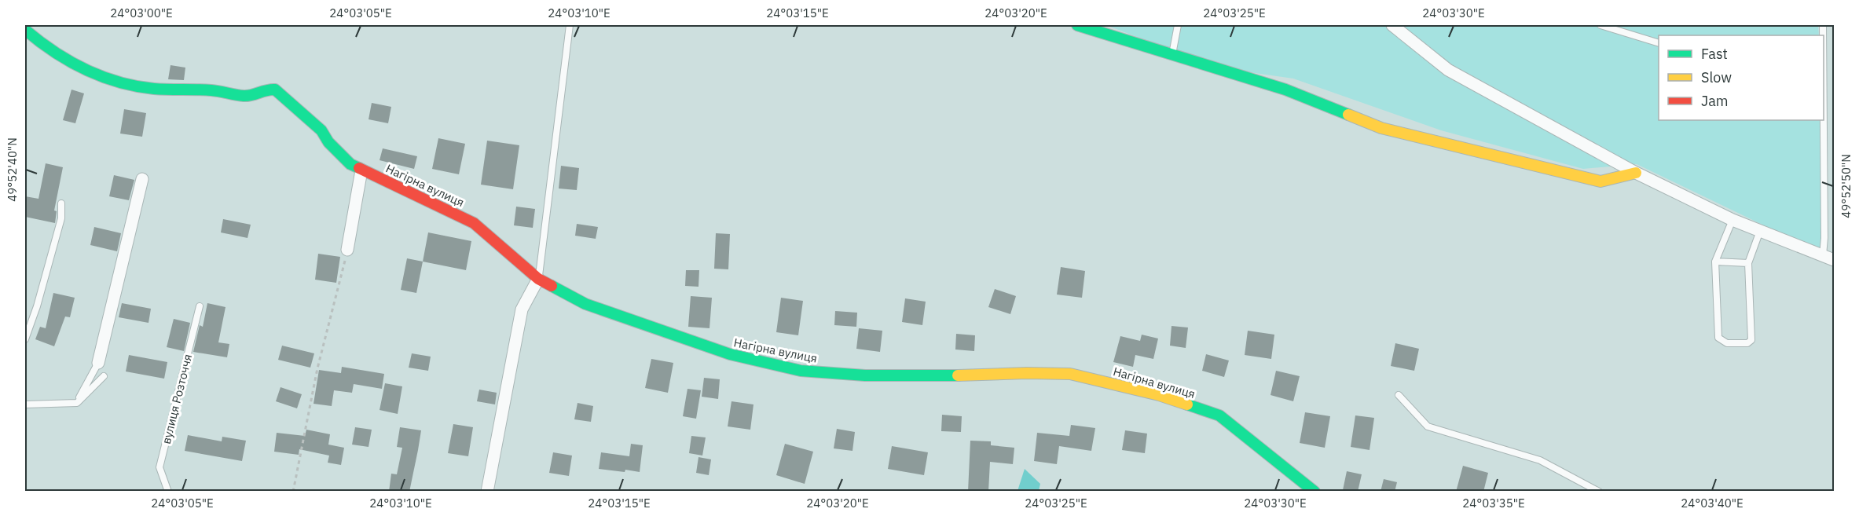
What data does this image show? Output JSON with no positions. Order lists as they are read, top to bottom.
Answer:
{
  "streets": {
    "street": ["Нагірна вулиця"],
    "lane": ["вулиця Розточчя"]
  },
  "legend": ["Fast", "Slow", "Jam"],
  "coordinates": [
    "24°03'00\"E",
    "24°03'05\"E",
    "24°03'10\"E",
    "24°03'15\"E",
    "24°03'20\"E",
    "24°03'25\"E",
    "24°03'30\"E",
    "49°52'40\"N",
    "49°52'50\"N",
    "24°03'35\"E",
    "24°03'40\"E"
  ]
}
